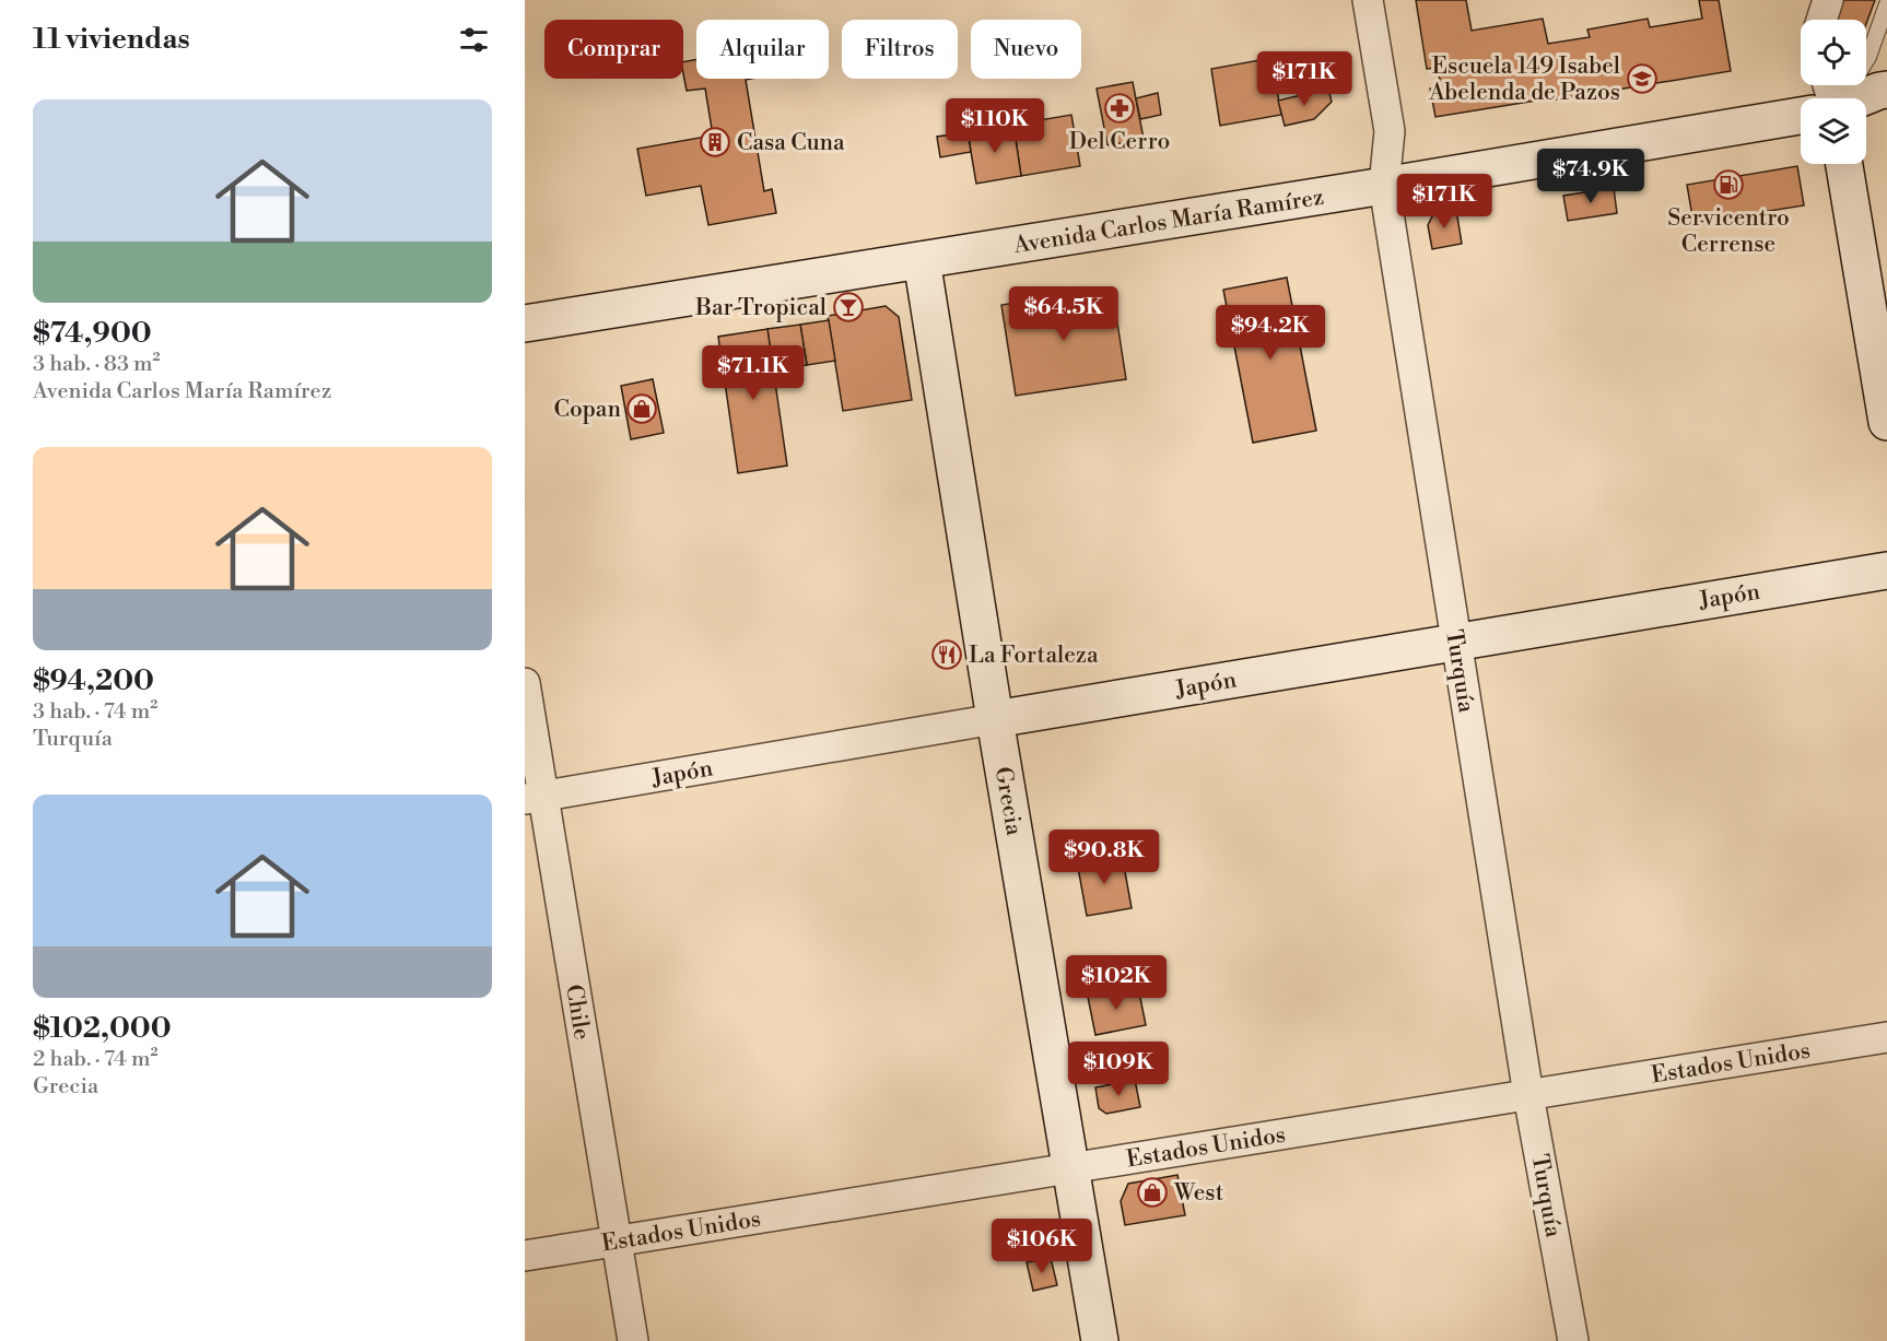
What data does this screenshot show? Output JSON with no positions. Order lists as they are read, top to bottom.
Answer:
{
  "streets": {
    "street": [
      "Avenida Carlos María Ramírez",
      "Japón",
      "Turquía",
      "Grecia",
      "Chile",
      "Estados Unidos"
    ]
  },
  "crossings": [
    ["Avenida Carlos María Ramírez", "Turquía"],
    ["Avenida Carlos María Ramírez", "Grecia"],
    ["Japón", "Turquía"],
    ["Japón", "Grecia"],
    ["Japón", "Chile"],
    ["Turquía", "Estados Unidos"],
    ["Grecia", "Estados Unidos"],
    ["Chile", "Estados Unidos"]
  ],
  "places": {
    "school or university": ["Escuela 149 Isabel Abelenda de Pazos"],
    "pharmacy": ["Del Cerro"],
    "building": ["Casa Cuna"],
    "fuel station": ["Servicentro Cerrense"],
    "bar": ["Bar Tropical"],
    "shop": ["Copan", "West"],
    "restaurant": ["La Fortaleza"]
  },
  "page": {
    "heading": "11 viviendas",
    "chip": [
      "Comprar",
      "Alquilar",
      "Filtros",
      "Nuevo"
    ],
    "price": [
      "$171K",
      "$110K",
      "$74.9K",
      "$171K",
      "$64.5K",
      "$94.2K",
      "$71.1K",
      "$90.8K",
      "$102K",
      "$109K",
      "$106K"
    ],
    "list": [
      {
        "name": "$74,900",
        "note": "3 hab. · 83 m² · Avenida Carlos María Ramírez"
      },
      {
        "name": "$94,200",
        "note": "3 hab. · 74 m² · Turquía"
      },
      {
        "name": "$102,000",
        "note": "2 hab. · 74 m² · Grecia"
      }
    ]
  }
}
